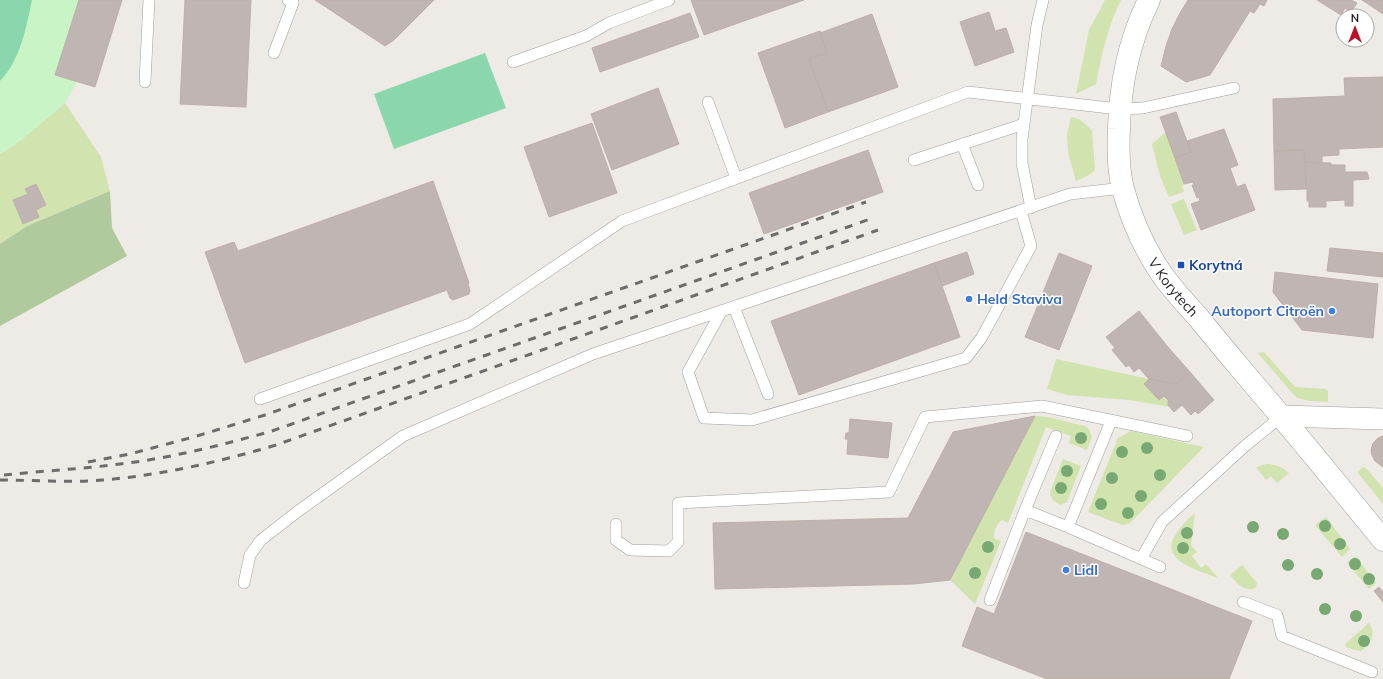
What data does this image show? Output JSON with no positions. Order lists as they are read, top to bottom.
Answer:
{
  "streets": {
    "street": ["V Korytech"]
  },
  "places": {
    "transit": ["Korytná"],
    "other": ["Held Staviva", "Autoport Citroën", "Lidl"]
  },
  "north": "top"
}
